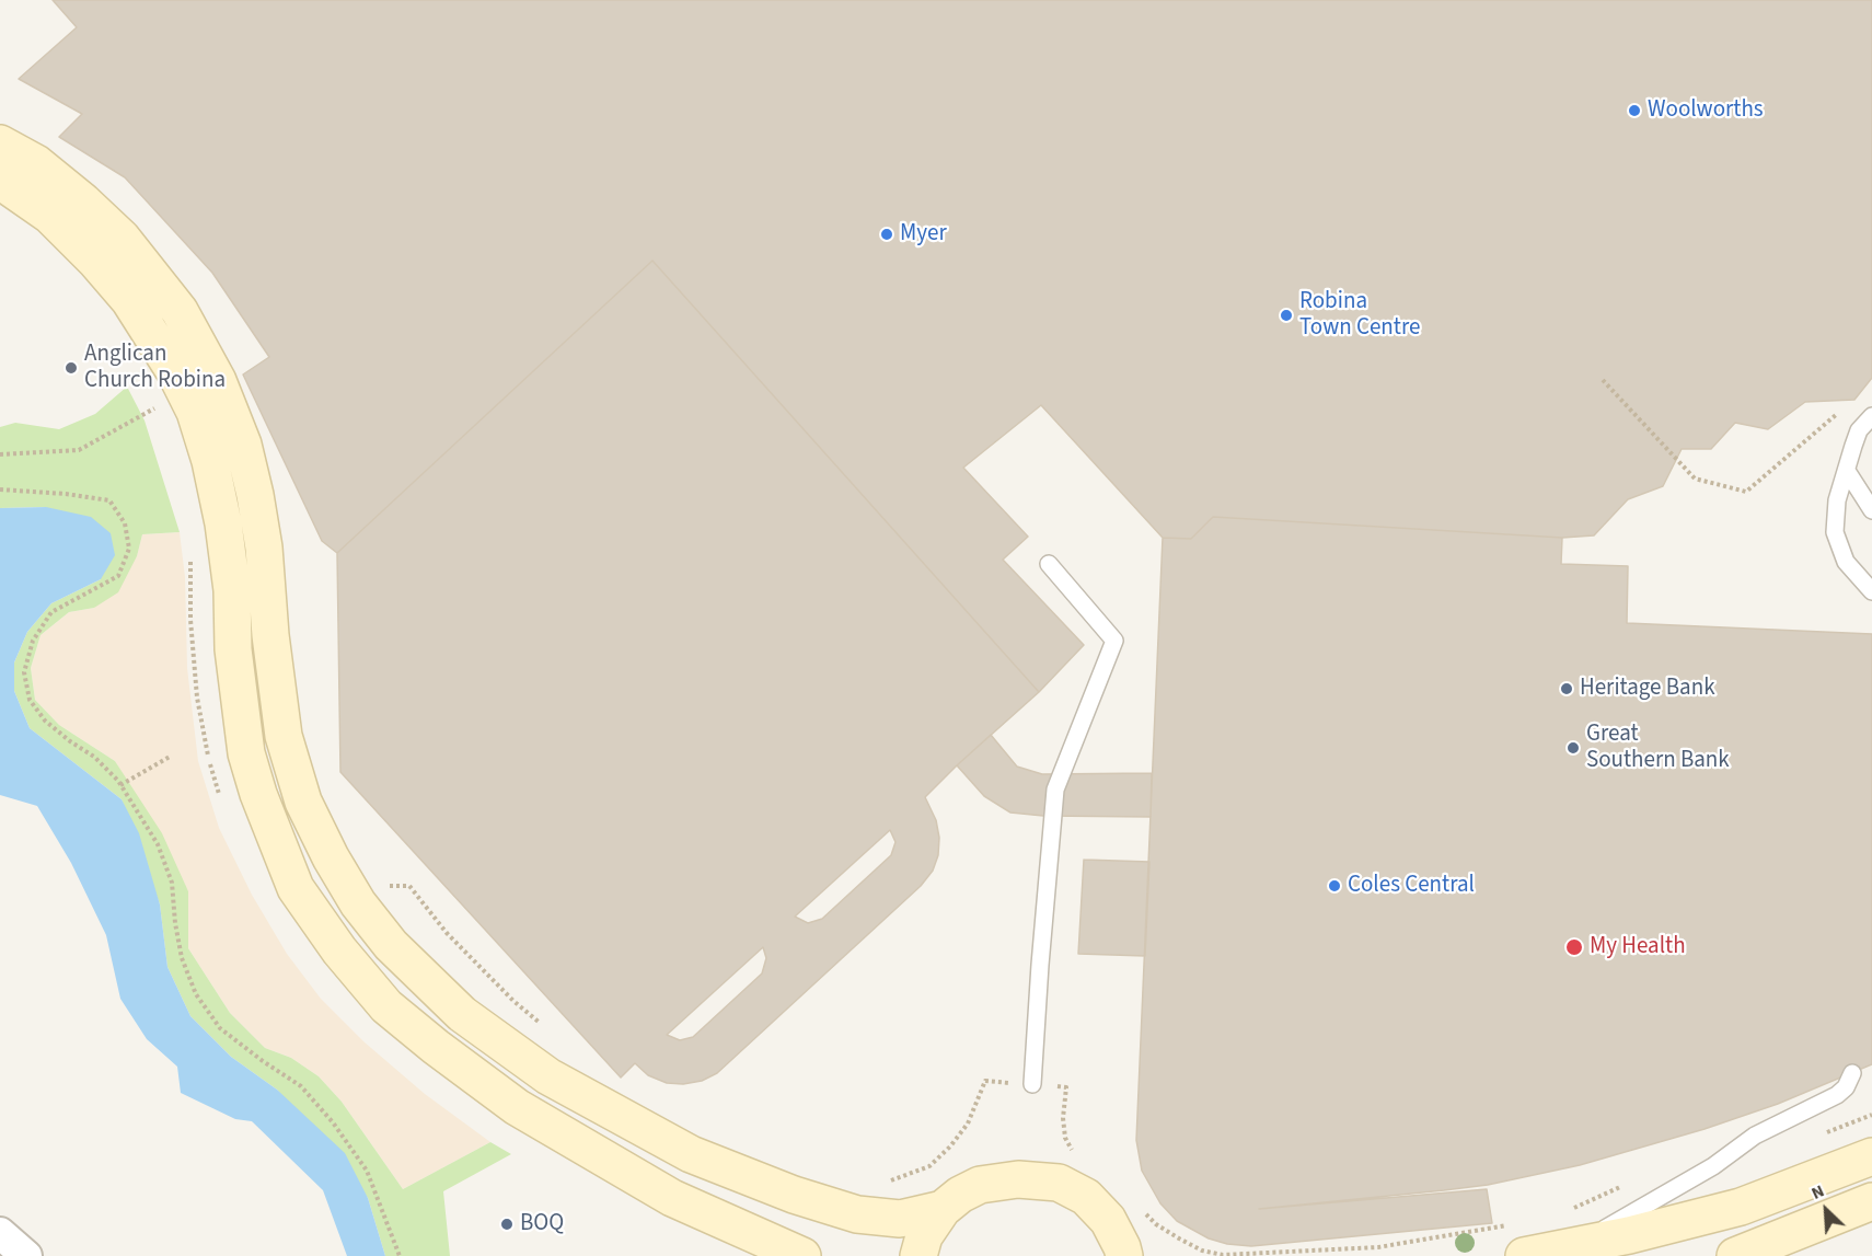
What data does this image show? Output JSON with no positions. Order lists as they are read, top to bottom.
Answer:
{
  "places": [
    "Woolworths",
    "Myer",
    "Robina Town Centre",
    "Anglican Church Robina",
    "Heritage Bank",
    "Great Southern Bank",
    "Coles Central",
    "My Health",
    "BOQ"
  ],
  "north": "top left"
}
